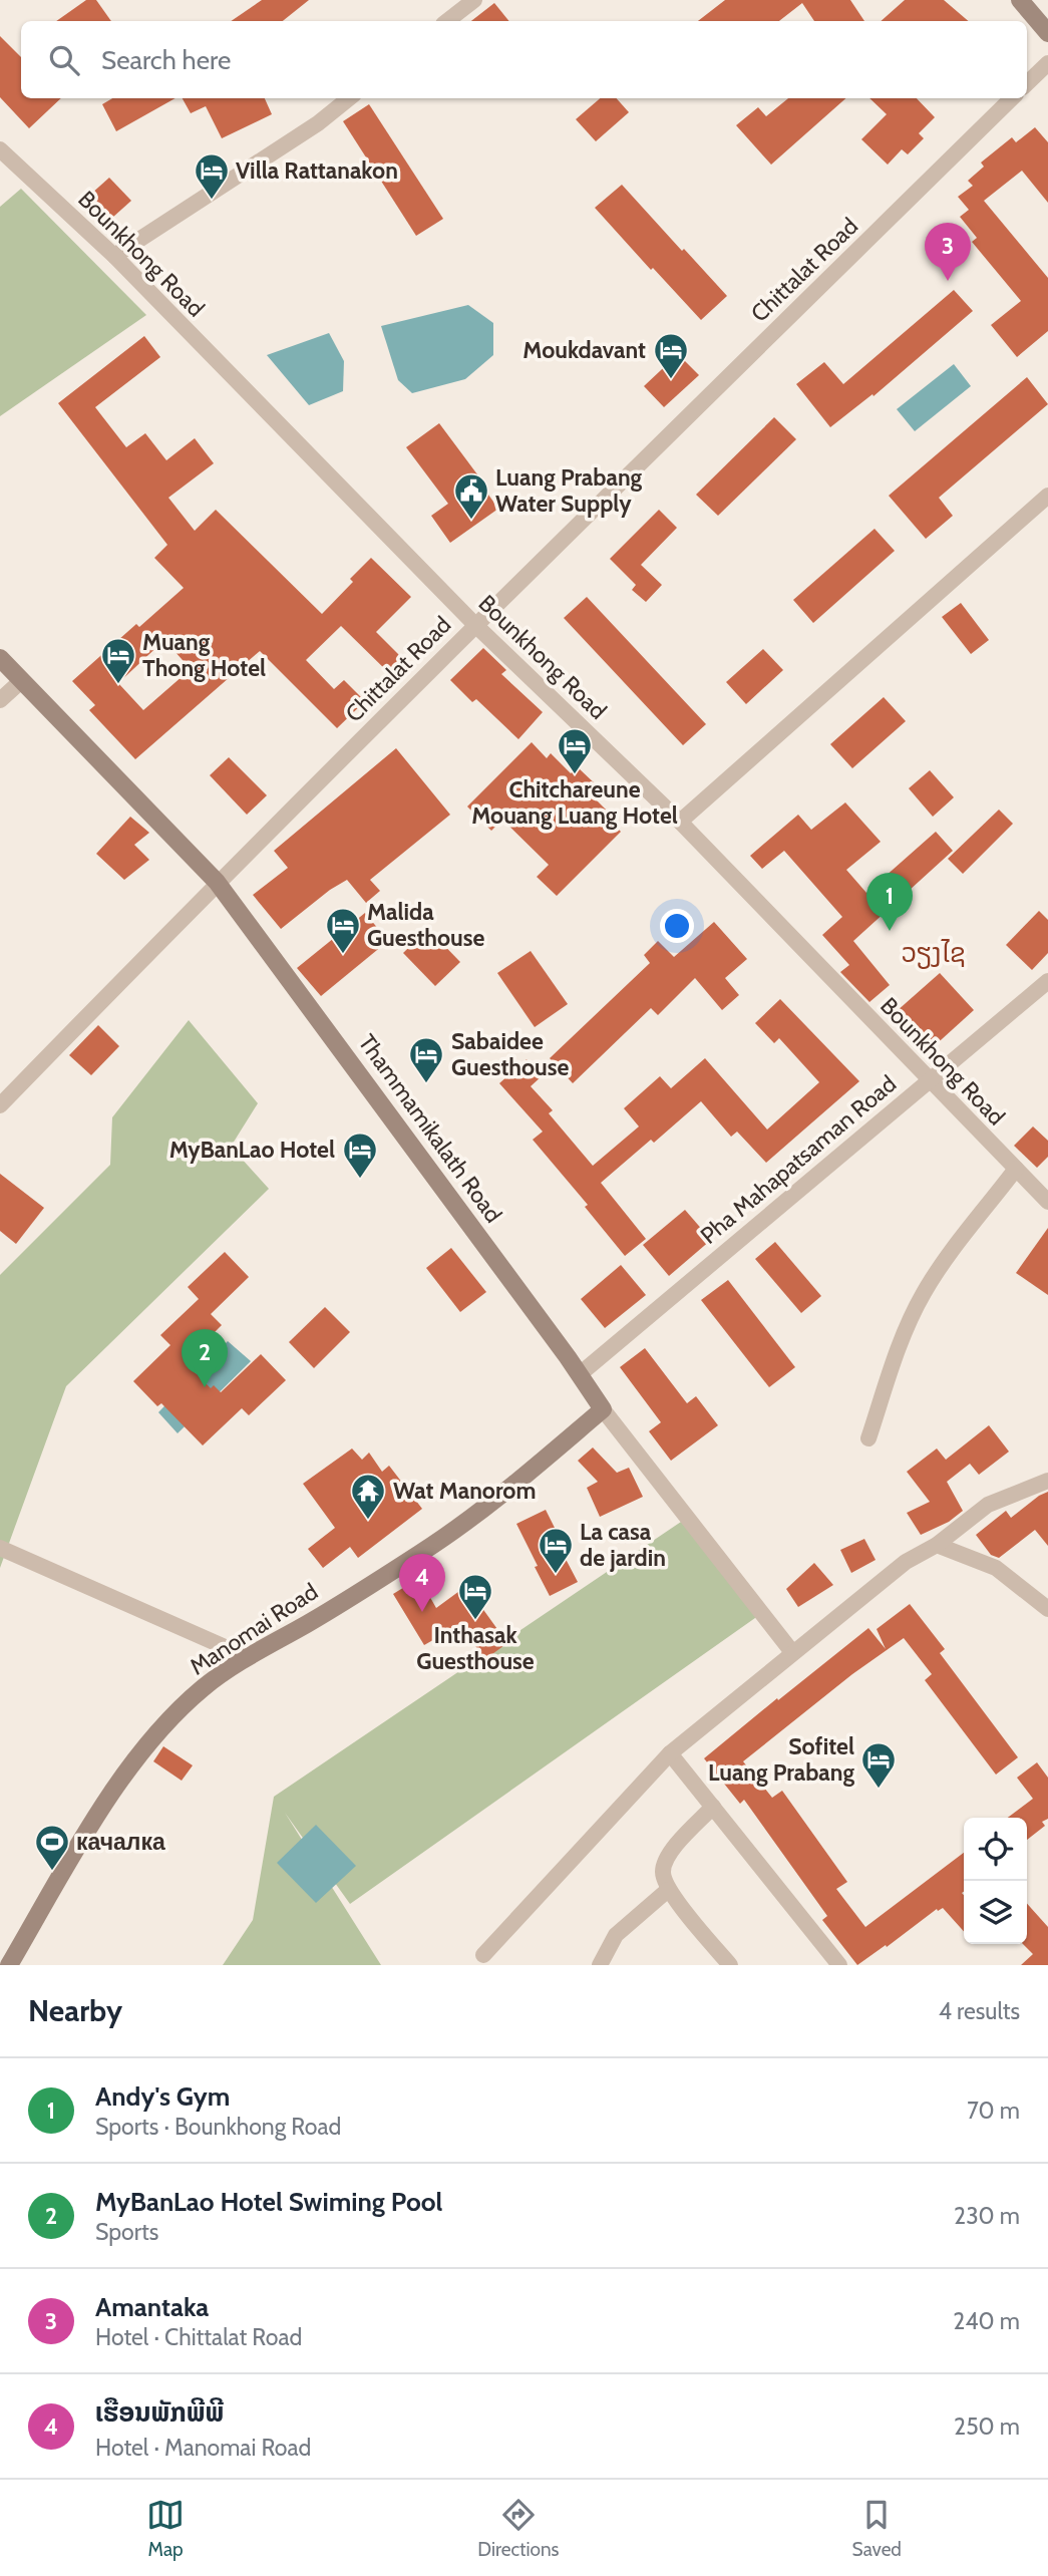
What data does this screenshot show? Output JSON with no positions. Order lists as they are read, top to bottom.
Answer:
{
  "streets": {
    "street": [
      "Bounkhong Road",
      "Chittalat Road",
      "Thammamikalath Road",
      "Pha Mahapatsaman Road",
      "Manomai Road"
    ]
  },
  "crossings": [
    ["Bounkhong Road", "Chittalat Road"],
    ["Bounkhong Road", "Pha Mahapatsaman Road"],
    ["Chittalat Road", "Thammamikalath Road"],
    ["Thammamikalath Road", "Pha Mahapatsaman Road"],
    ["Thammamikalath Road", "Manomai Road"]
  ],
  "districts": ["ວຽງໄຊ"],
  "places": {
    "hotel": [
      "Villa Rattanakon",
      "Moukdavant",
      "Muang Thong Hotel",
      "Chitchareune Mouang Luang Hotel",
      "Malida Guesthouse",
      "Sabaidee Guesthouse",
      "MyBanLao Hotel",
      "La casa de jardin",
      "Inthasak Guesthouse",
      "Sofitel Luang Prabang"
    ],
    "public building": ["Luang Prabang Water Supply"],
    "temple": ["Wat Manorom"],
    "sports": ["качалка"]
  },
  "page": {
    "search": "Search here",
    "pins": [
      "3",
      "1",
      "2",
      "4"
    ],
    "heading": ["Nearby", "4 results"],
    "list": [
      {
        "mark": "1",
        "name": "Andy's Gym",
        "note": "Sports · Bounkhong Road",
        "value": "70 m"
      },
      {
        "mark": "2",
        "name": "MyBanLao Hotel Swiming Pool",
        "note": "Sports",
        "value": "230 m"
      },
      {
        "mark": "3",
        "name": "Amantaka",
        "note": "Hotel · Chittalat Road",
        "value": "240 m"
      },
      {
        "mark": "4",
        "name": "ເຮືອນພັກພີພີ",
        "note": "Hotel · Manomai Road",
        "value": "250 m"
      }
    ],
    "nav": ["Map", "Directions", "Saved"]
  }
}
